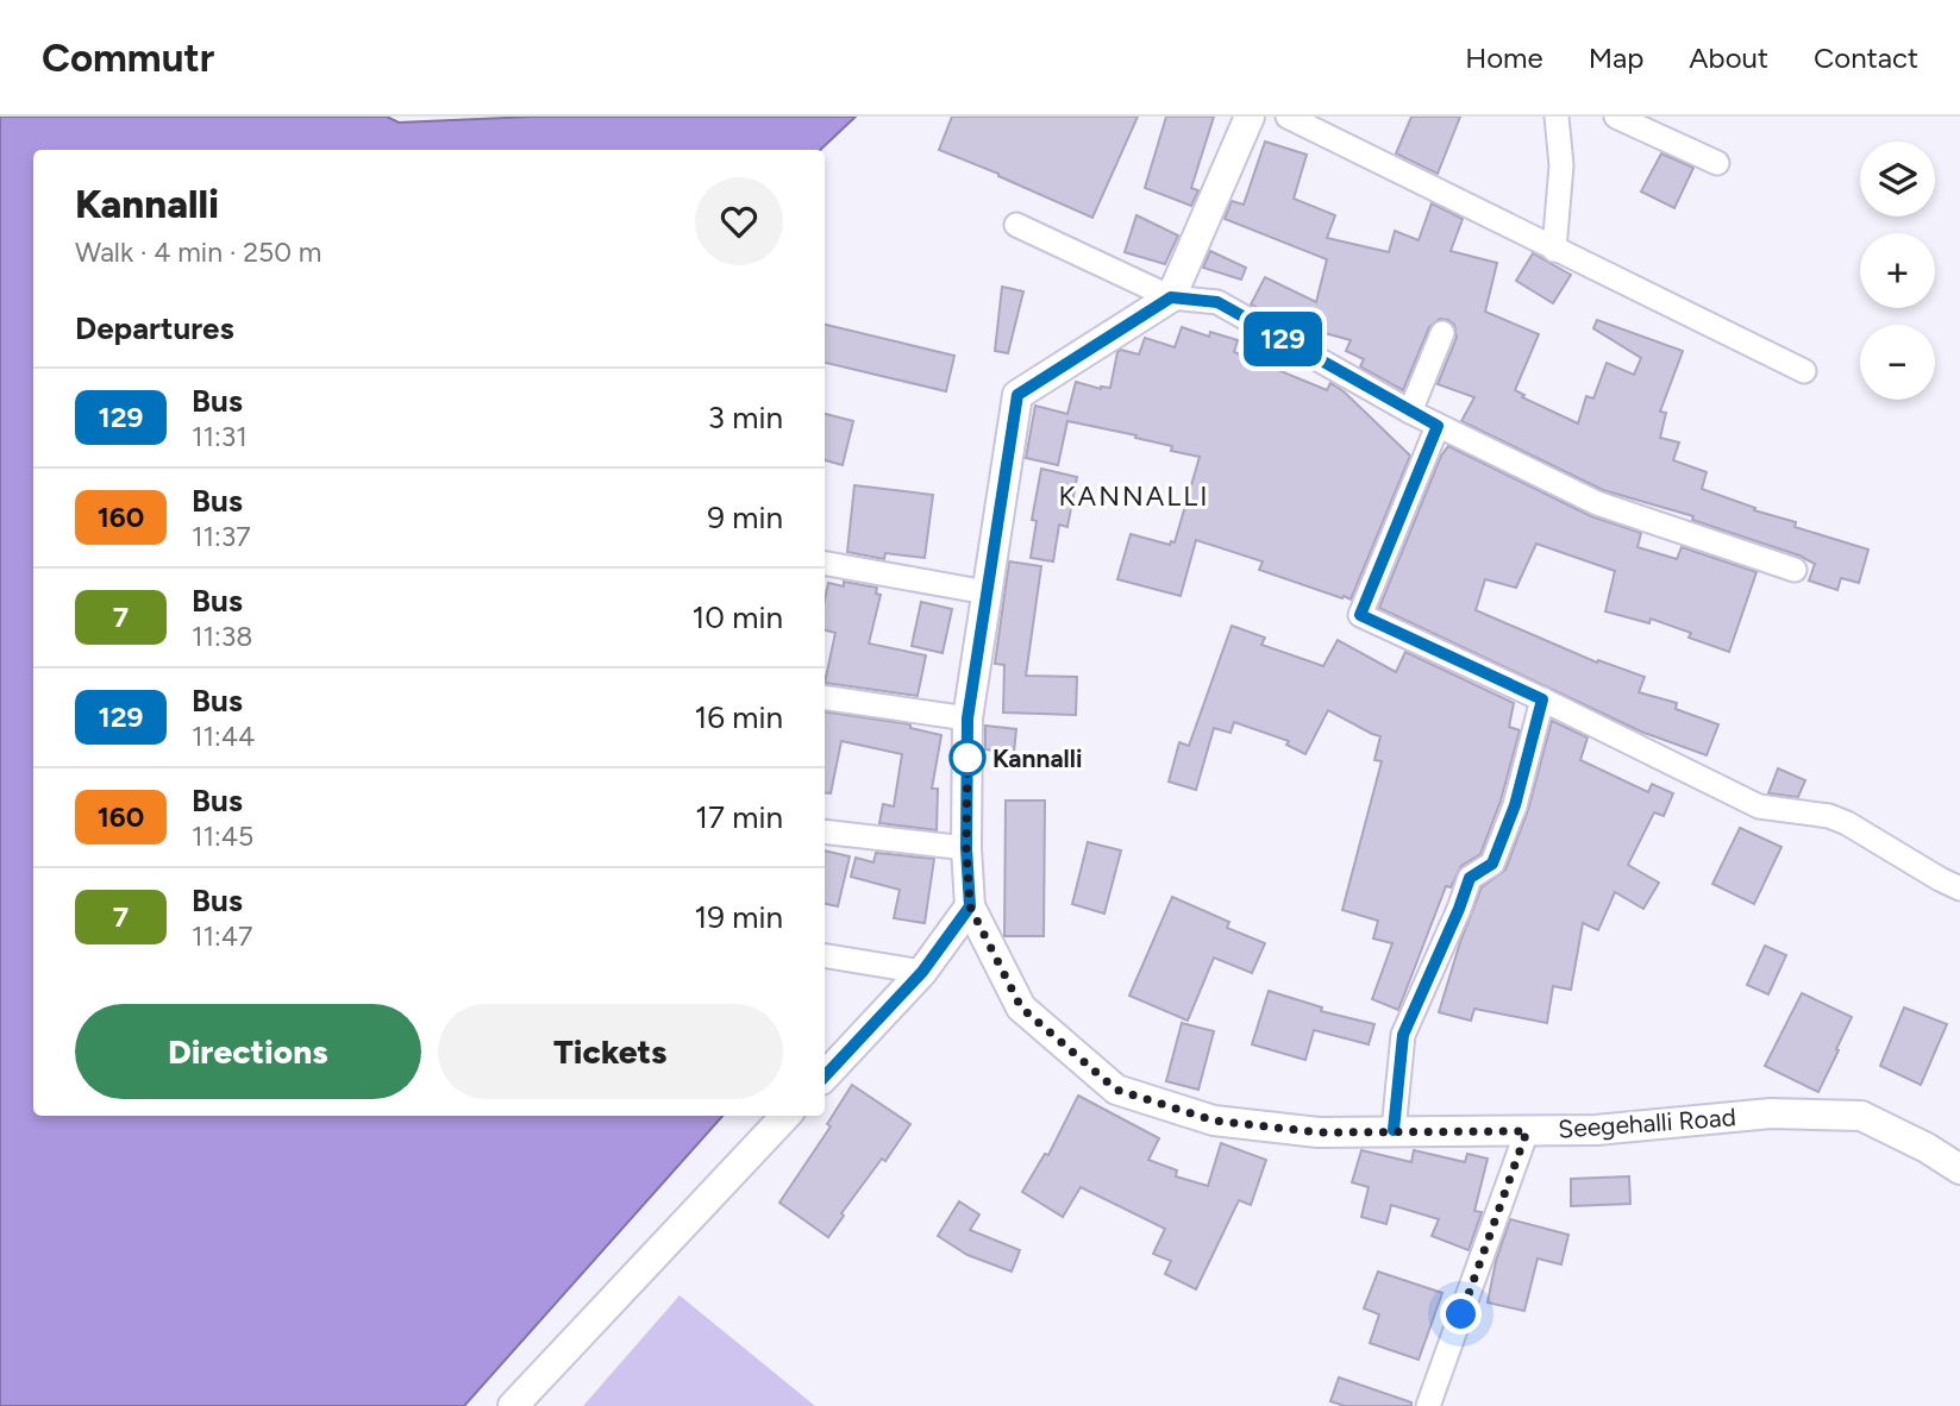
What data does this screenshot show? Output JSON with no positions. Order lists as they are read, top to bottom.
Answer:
{
  "streets": {
    "street": ["Seegehalli Road"]
  },
  "districts": ["KANNALLI"],
  "places": ["Kannalli"],
  "lines": ["bus line 129"],
  "page": {
    "header": "Commutr",
    "nav": [
      "Home",
      "Map",
      "About",
      "Contact"
    ],
    "on_map": "129",
    "map_buttons": ["+", "−"],
    "heading": [
      ["Kannalli", "Walk · 4 min · 250 m"],
      "Departures"
    ],
    "list": [
      {
        "mark": "129",
        "name": "Bus",
        "note": "11:31",
        "value": "3 min"
      },
      {
        "mark": "160",
        "name": "Bus",
        "note": "11:37",
        "value": "9 min"
      },
      {
        "mark": "7",
        "name": "Bus",
        "note": "11:38",
        "value": "10 min"
      },
      {
        "mark": "129",
        "name": "Bus",
        "note": "11:44",
        "value": "16 min"
      },
      {
        "mark": "160",
        "name": "Bus",
        "note": "11:45",
        "value": "17 min"
      },
      {
        "mark": "7",
        "name": "Bus",
        "note": "11:47",
        "value": "19 min"
      }
    ],
    "buttons": ["Directions", "Tickets"]
  }
}
